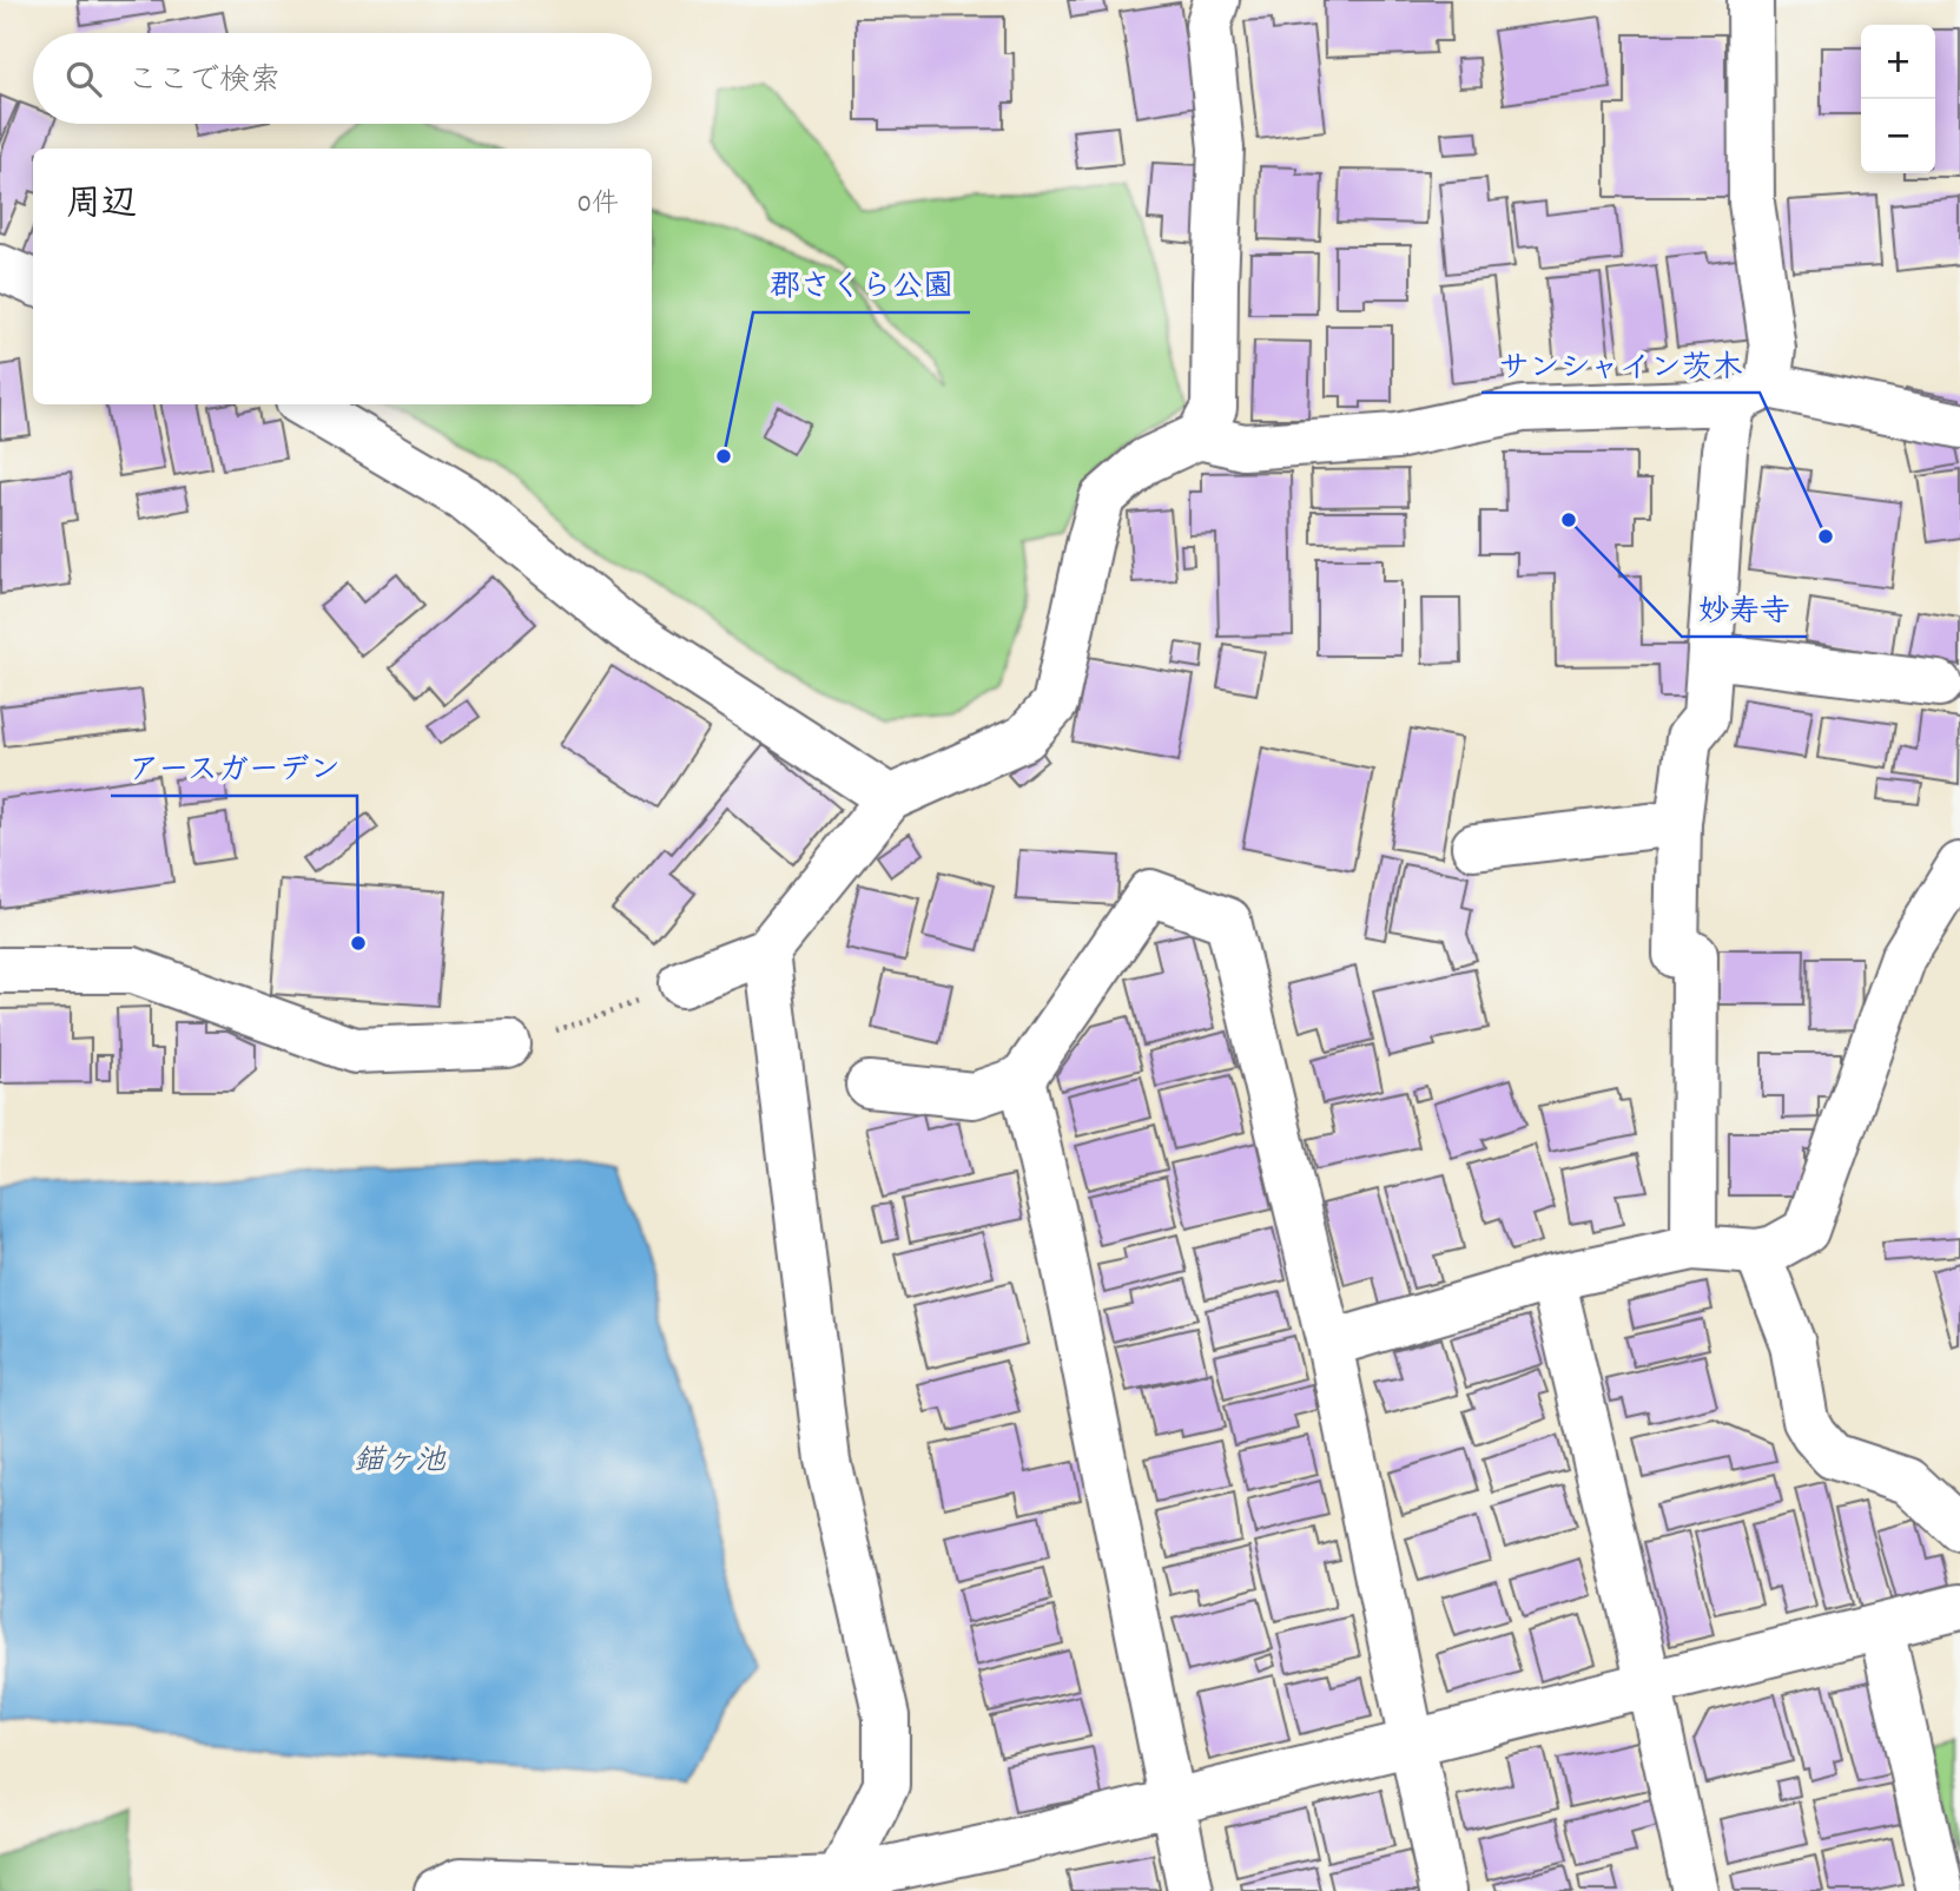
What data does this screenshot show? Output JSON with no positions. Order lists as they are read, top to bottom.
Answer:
{
  "water": ["錨ヶ池"],
  "places": [
    "郡さくら公園",
    "妙寿寺",
    "サンシャイン茨木",
    "アースガーデン"
  ],
  "page": {
    "map_buttons": ["+", "−"],
    "search": "ここで検索",
    "heading": ["周辺", "0件"]
  }
}
